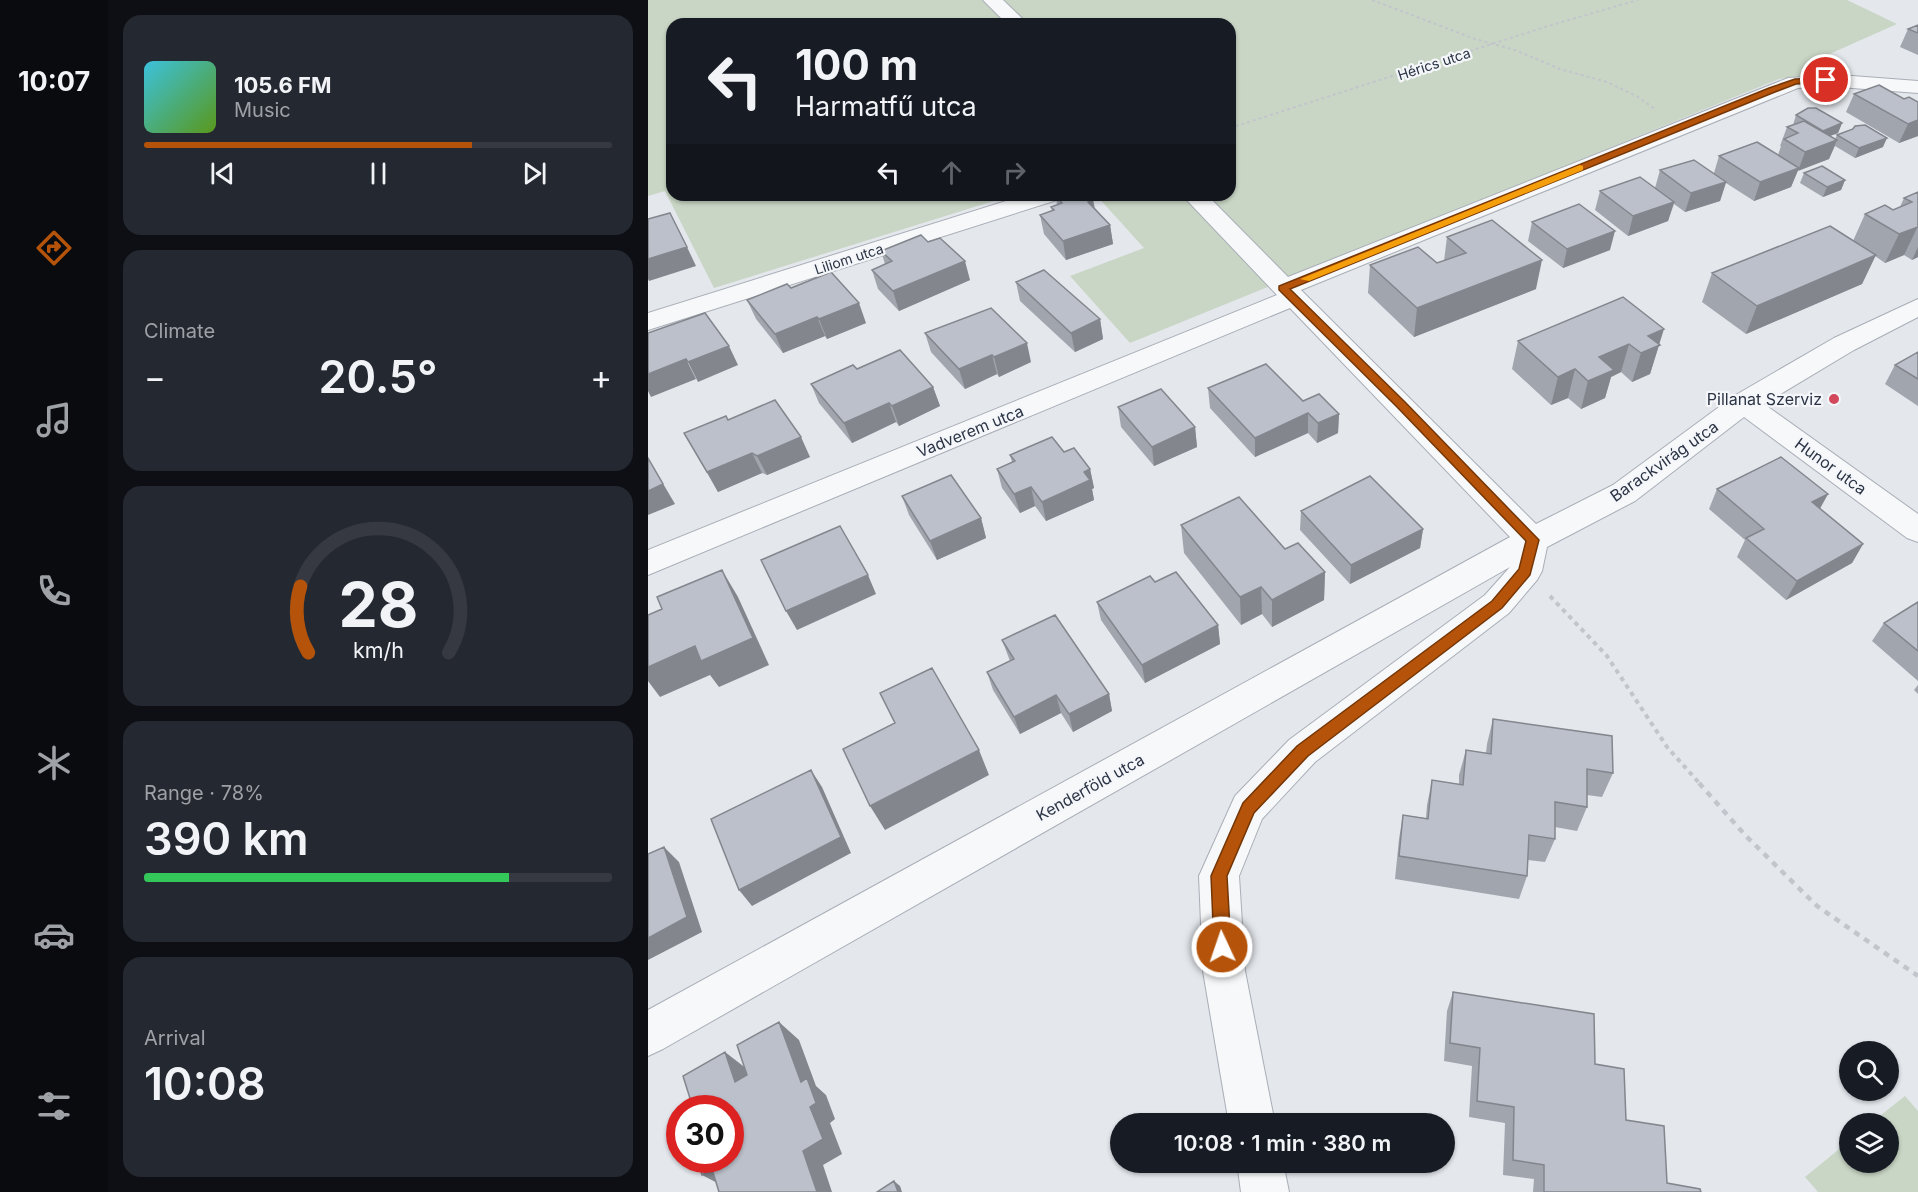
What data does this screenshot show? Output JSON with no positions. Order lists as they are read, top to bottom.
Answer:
{
  "streets": {
    "street": [
      "Liliom utca",
      "Vadverem utca",
      "Barackvirág utca",
      "Hunor utca",
      "Kenderföld utca"
    ],
    "path": ["Hérics utca"]
  },
  "crossings": [
    ["Barackvirág utca", "Hunor utca"],
    ["Barackvirág utca", "Kenderföld utca"]
  ],
  "places": ["Pillanat Szerviz"],
  "page": {
    "tabs": "10:07",
    "turn": ["100 m", "Harmatfű utca"],
    "song": ["105.6 FM", "Music"],
    "tile": [
      "Climate",
      ["Range · 78%", "390 km"],
      ["Arrival", "10:08"]
    ],
    "heat": ["−", "20.5°", "+"],
    "limit": "30",
    "trip": "10:08 · 1 min · 380 m",
    "gauge": ["28", "km/h"]
  }
}
